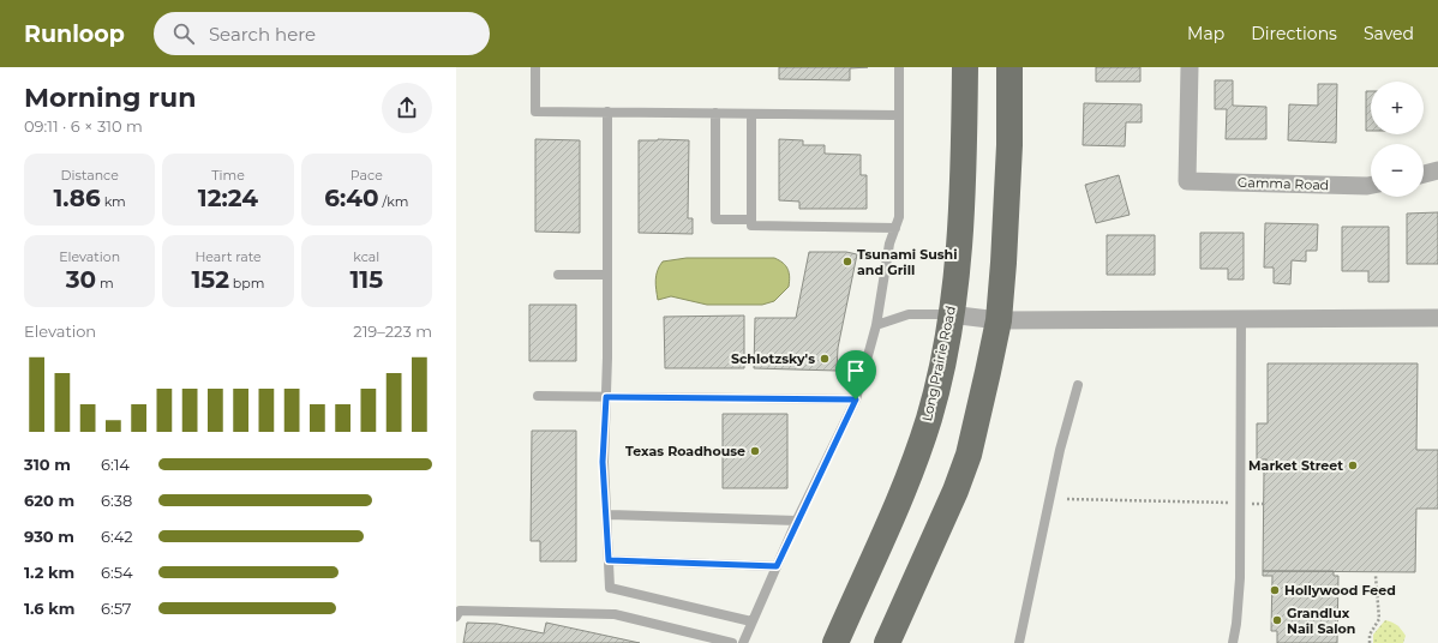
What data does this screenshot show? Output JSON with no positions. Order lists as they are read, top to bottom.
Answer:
{
  "streets": {
    "main road": ["Long Prairie Road"],
    "street": ["Gamma Road"]
  },
  "places": [
    "Tsunami Sushi and Grill",
    "Schlotzsky's",
    "Texas Roadhouse",
    "Market Street",
    "Hollywood Feed",
    "Grandlux Nail Salon"
  ],
  "page": {
    "header": "Runloop",
    "search": "Search here",
    "nav": ["Map", "Directions", "Saved"],
    "heading": ["Morning run", "09:11 · 6 × 310 m"],
    "map_buttons": ["+", "−"],
    "stats": [
      ["Distance", "1.86 km"],
      ["Time", "12:24"],
      ["Pace", "6:40 /km"],
      ["Elevation", "30 m"],
      ["Heart rate", "152 bpm"],
      ["kcal", "115"]
    ],
    "chart": ["Elevation", "219–223 m"],
    "list": [
      {
        "name": "310 m",
        "note": "6:14"
      },
      {
        "name": "620 m",
        "note": "6:38"
      },
      {
        "name": "930 m",
        "note": "6:42"
      },
      {
        "name": "1.2 km",
        "note": "6:54"
      },
      {
        "name": "1.6 km",
        "note": "6:57"
      }
    ]
  }
}
